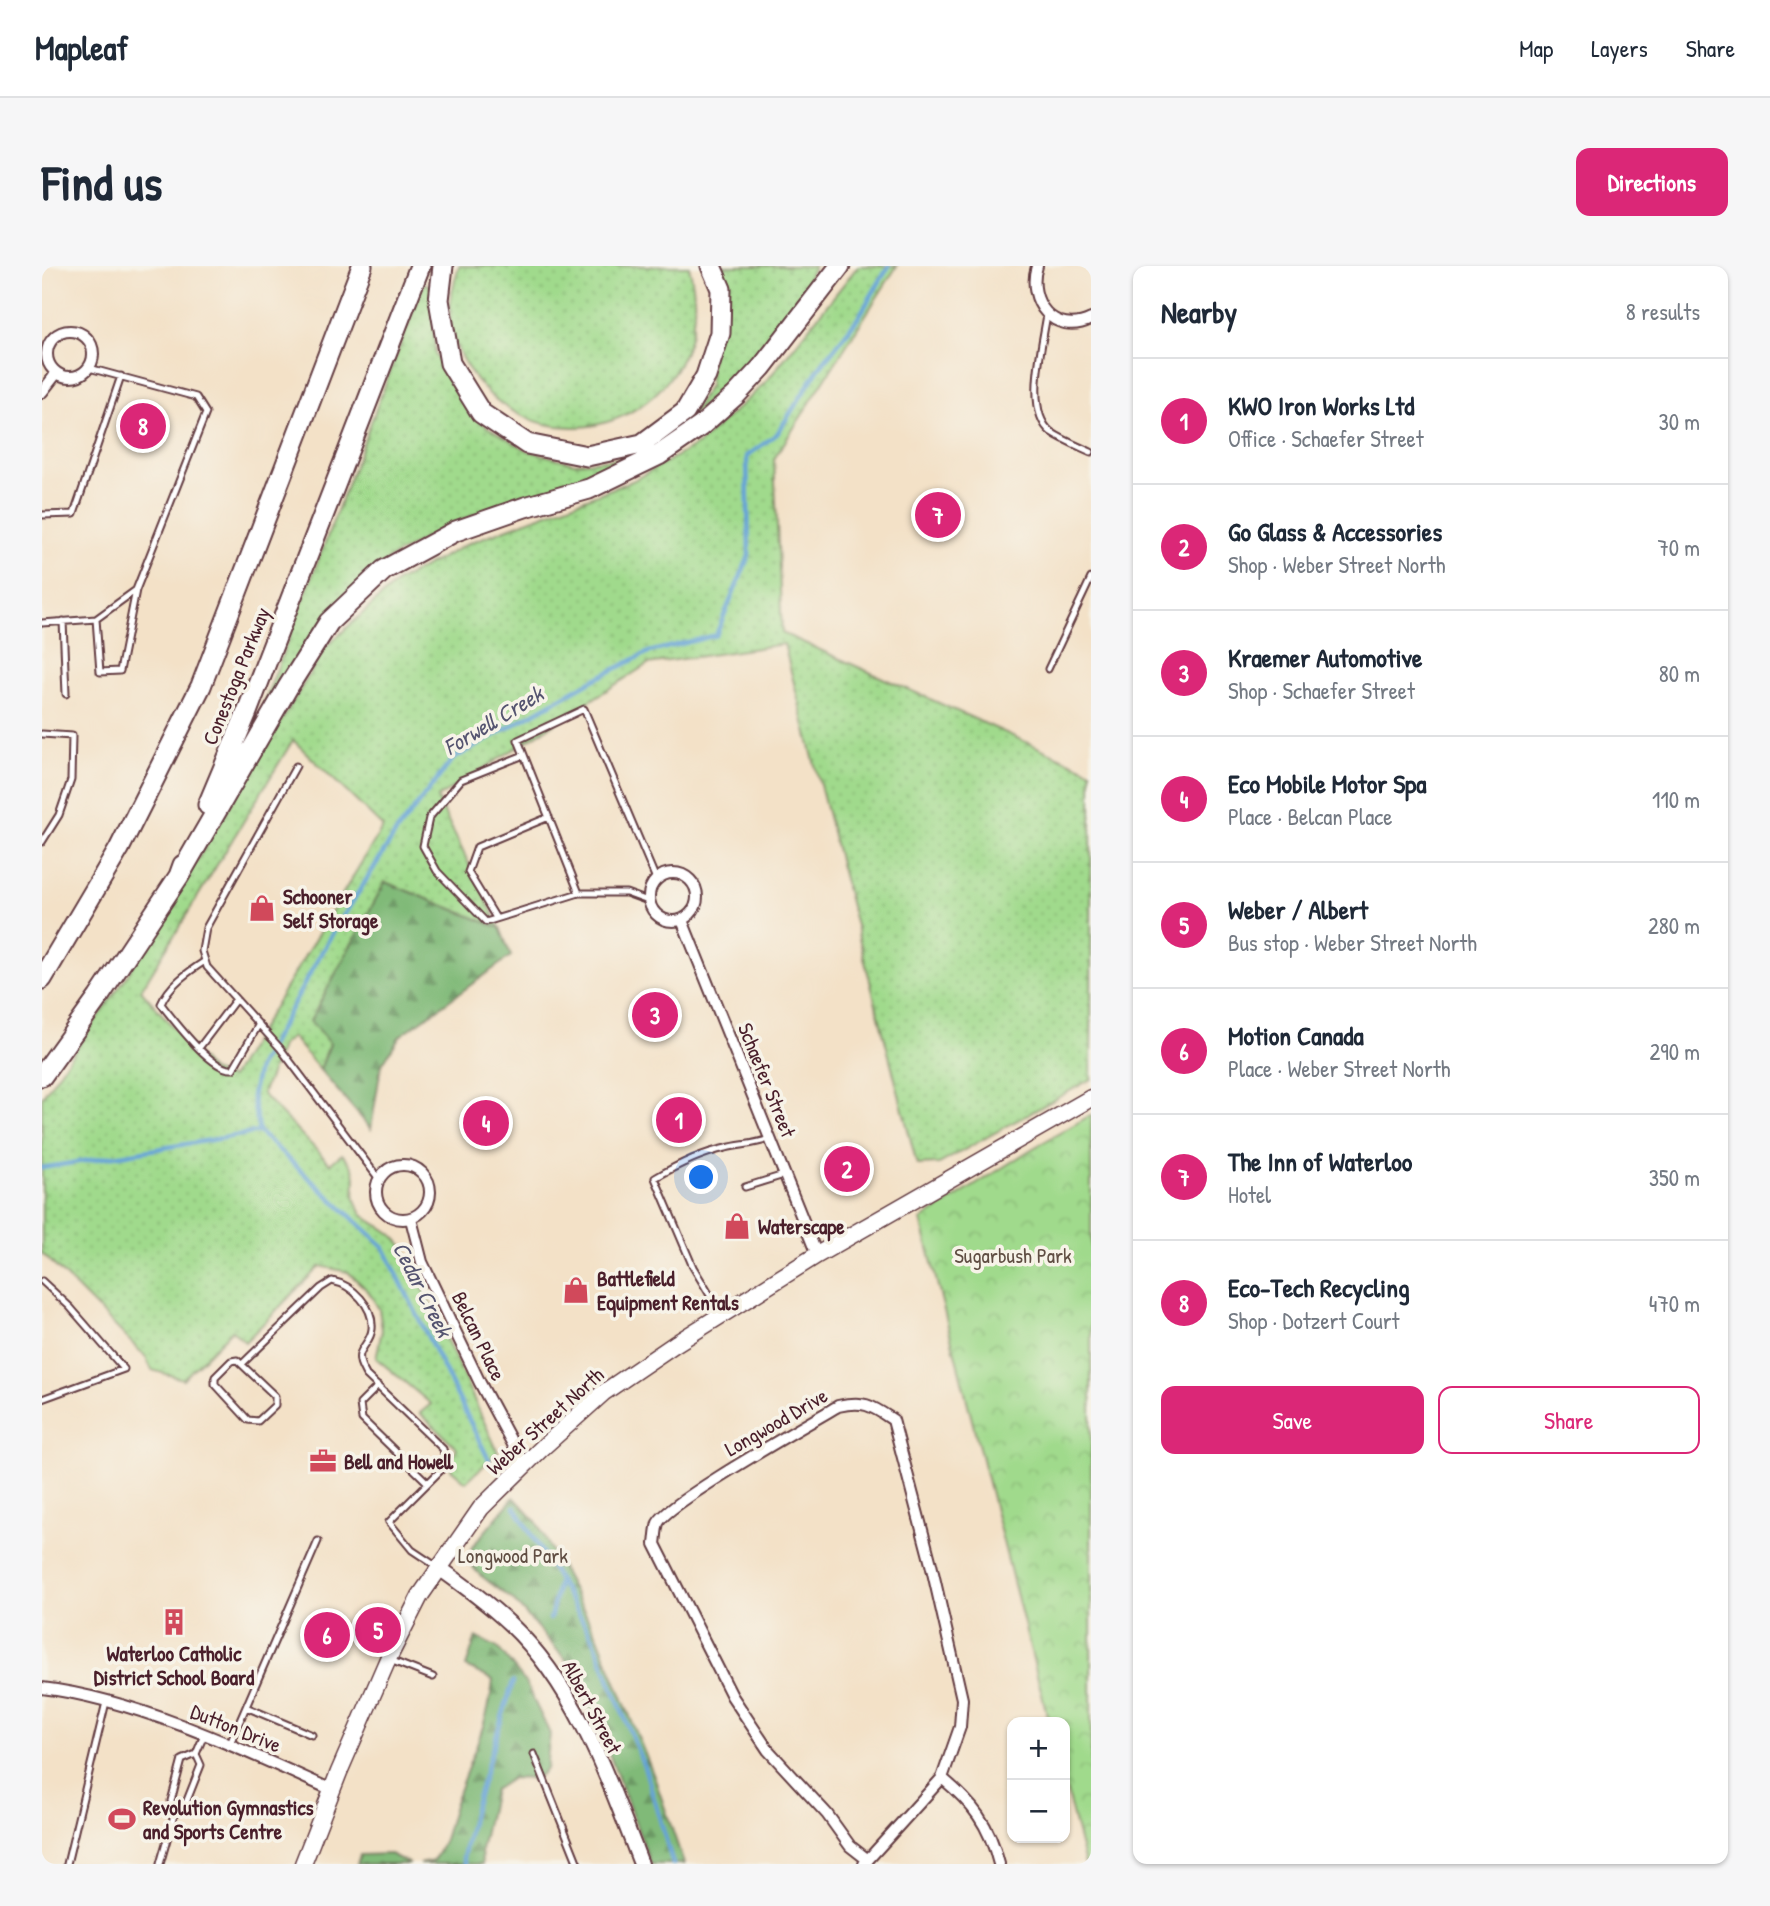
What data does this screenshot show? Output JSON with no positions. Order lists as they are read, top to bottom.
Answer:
{
  "streets": {
    "highway": ["Conestoga Parkway"],
    "main road": ["Weber Street North"],
    "street": [
      "Schaefer Street",
      "Belcan Place",
      "Longwood Drive",
      "Albert Street",
      "Dutton Drive"
    ]
  },
  "crossings": [
    ["Schaefer Street", "Weber Street North"],
    ["Belcan Place", "Weber Street North"],
    ["Weber Street North", "Albert Street"],
    ["Weber Street North", "Dutton Drive"]
  ],
  "water": ["Forwell Creek", "Cedar Creek"],
  "parks": ["Sugarbush Park", "Longwood Park"],
  "places": {
    "shop": ["Schooner Self Storage", "Waterscape", "Battlefield Equipment Rentals"],
    "office": ["Bell and Howell"],
    "building": ["Waterloo Catholic District School Board"],
    "sports": ["Revolution Gymnastics and Sports Centre"]
  },
  "page": {
    "header": "Mapleaf",
    "nav": ["Map", "Layers", "Share"],
    "buttons": [
      "Directions",
      ["Save", "Share"]
    ],
    "title": "Find us",
    "heading": ["Nearby", "8 results"],
    "list": [
      {
        "mark": "1",
        "name": "KWO Iron Works Ltd",
        "note": "Office · Schaefer Street",
        "value": "30 m"
      },
      {
        "mark": "2",
        "name": "Go Glass & Accessories",
        "note": "Shop · Weber Street North",
        "value": "70 m"
      },
      {
        "mark": "3",
        "name": "Kraemer Automotive",
        "note": "Shop · Schaefer Street",
        "value": "80 m"
      },
      {
        "mark": "4",
        "name": "Eco Mobile Motor Spa",
        "note": "Place · Belcan Place",
        "value": "110 m"
      },
      {
        "mark": "5",
        "name": "Weber / Albert",
        "note": "Bus stop · Weber Street North",
        "value": "280 m"
      },
      {
        "mark": "6",
        "name": "Motion Canada",
        "note": "Place · Weber Street North",
        "value": "290 m"
      },
      {
        "mark": "7",
        "name": "The Inn of Waterloo",
        "note": "Hotel",
        "value": "350 m"
      },
      {
        "mark": "8",
        "name": "Eco-Tech Recycling",
        "note": "Shop · Dotzert Court",
        "value": "470 m"
      }
    ],
    "pins": [
      "8",
      "7",
      "3",
      "1",
      "4",
      "2",
      "5",
      "6"
    ],
    "map_buttons": ["+", "−"]
  }
}
